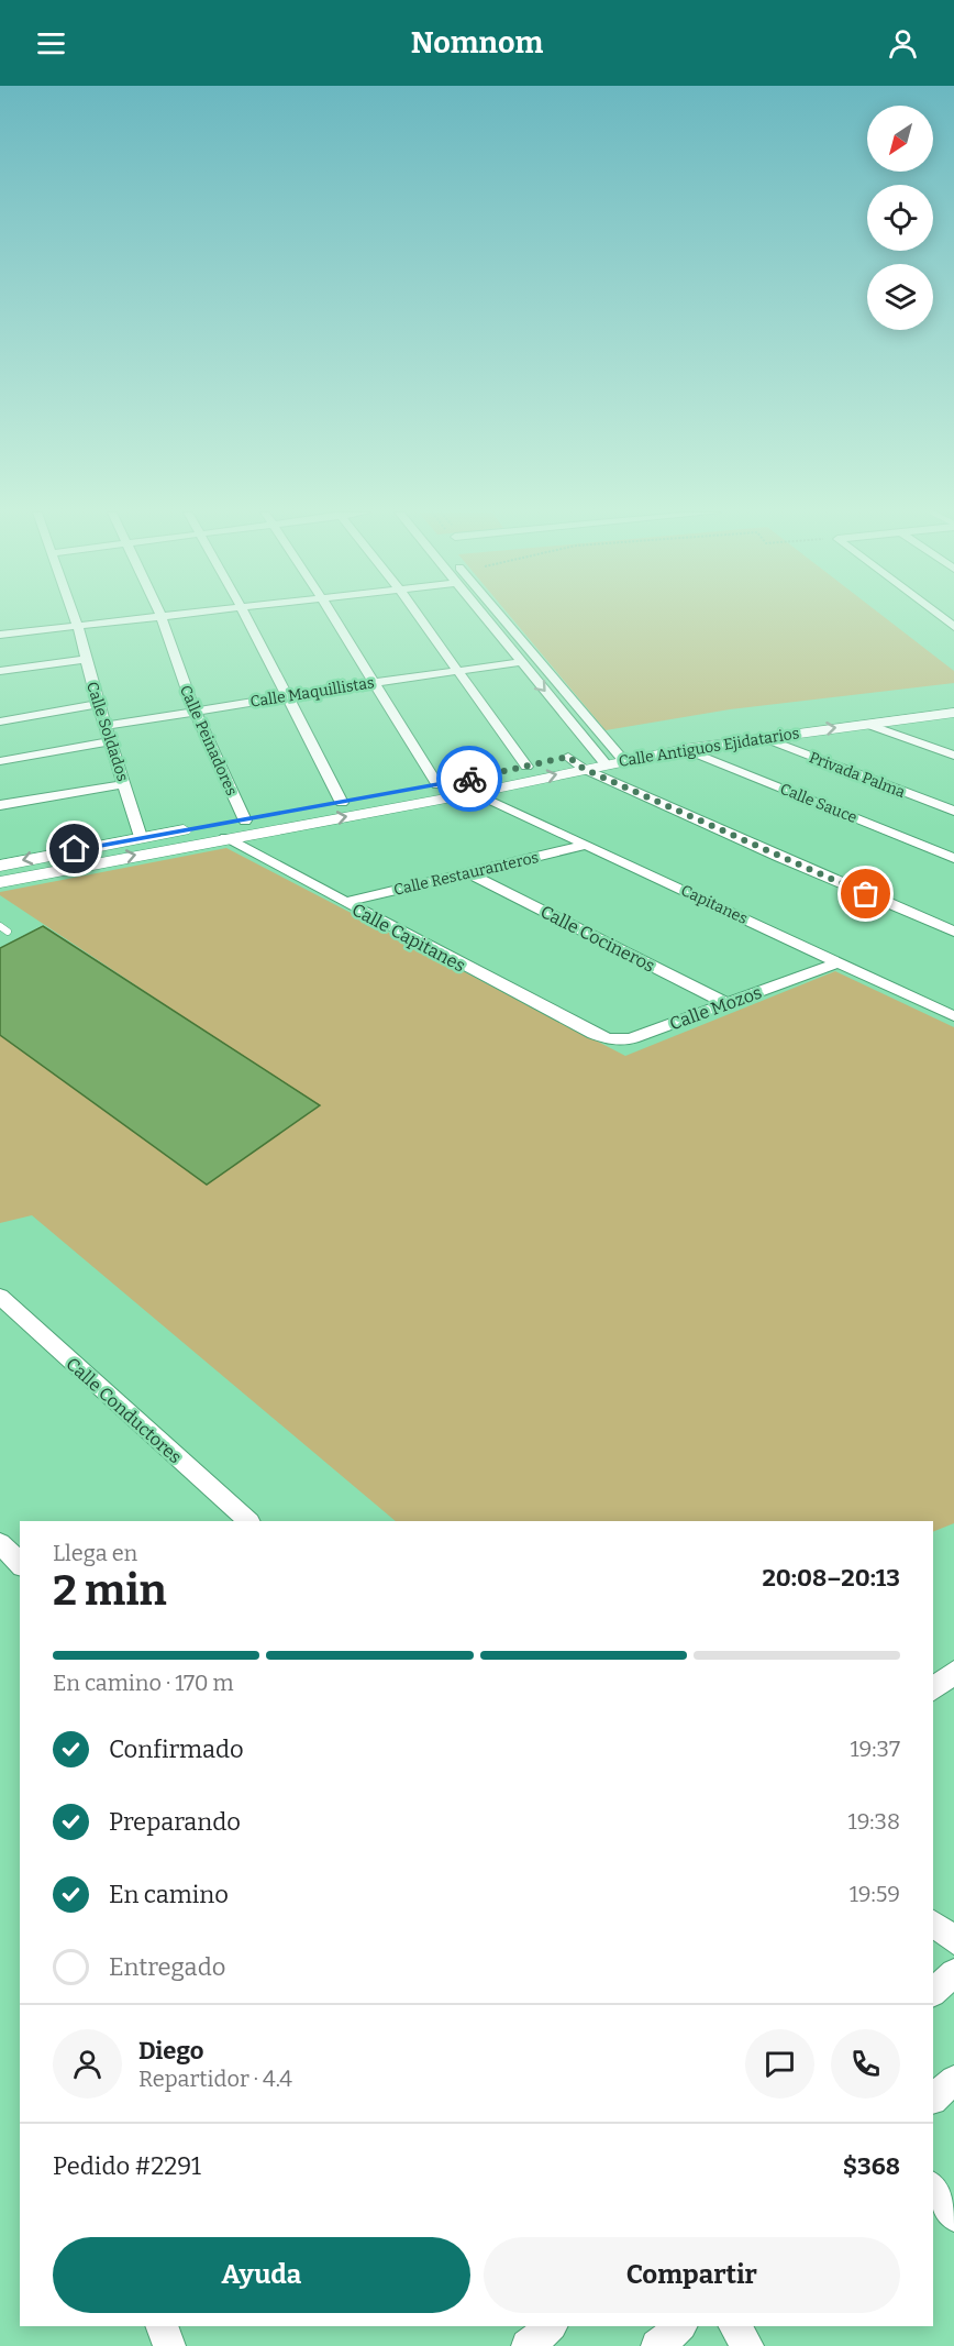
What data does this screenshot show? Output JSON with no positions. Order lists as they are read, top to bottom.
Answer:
{
  "streets": {
    "street": [
      "Calle Maquillistas",
      "Calle Soldados",
      "Calle Peinadores",
      "Calle Antiguos Ejidatarios",
      "Privada Palma",
      "Calle Sauce",
      "Calle Restauranteros",
      "Capitanes",
      "Calle Capitanes",
      "Calle Cocineros",
      "Calle Mozos",
      "Calle Conductores"
    ]
  },
  "crossings": [
    ["Calle Maquillistas", "Calle Soldados"],
    ["Calle Maquillistas", "Calle Peinadores"],
    ["Calle Soldados", "Calle Antiguos Ejidatarios"],
    ["Calle Peinadores", "Calle Antiguos Ejidatarios"],
    ["Calle Antiguos Ejidatarios", "Privada Palma"],
    ["Calle Antiguos Ejidatarios", "Calle Sauce"],
    ["Calle Antiguos Ejidatarios", "Capitanes"],
    ["Calle Antiguos Ejidatarios", "Calle Capitanes"],
    ["Calle Restauranteros", "Capitanes"],
    ["Calle Restauranteros", "Calle Capitanes"],
    ["Calle Restauranteros", "Calle Cocineros"],
    ["Capitanes", "Calle Mozos"],
    ["Calle Capitanes", "Calle Mozos"],
    ["Calle Cocineros", "Calle Mozos"]
  ],
  "north": "bottom left",
  "page": {
    "header": "Nomnom",
    "heading": ["2 min", "Llega en", "20:08–20:13"],
    "panel": [
      "Diego",
      "Repartidor · 4.4",
      "Pedido #2291",
      "$368"
    ],
    "bar": "En camino · 170 m",
    "list": [
      ["Confirmado", "19:37"],
      ["Preparando", "19:38"],
      ["En camino", "19:59"],
      "Entregado"
    ],
    "buttons": ["Ayuda", "Compartir"]
  }
}
